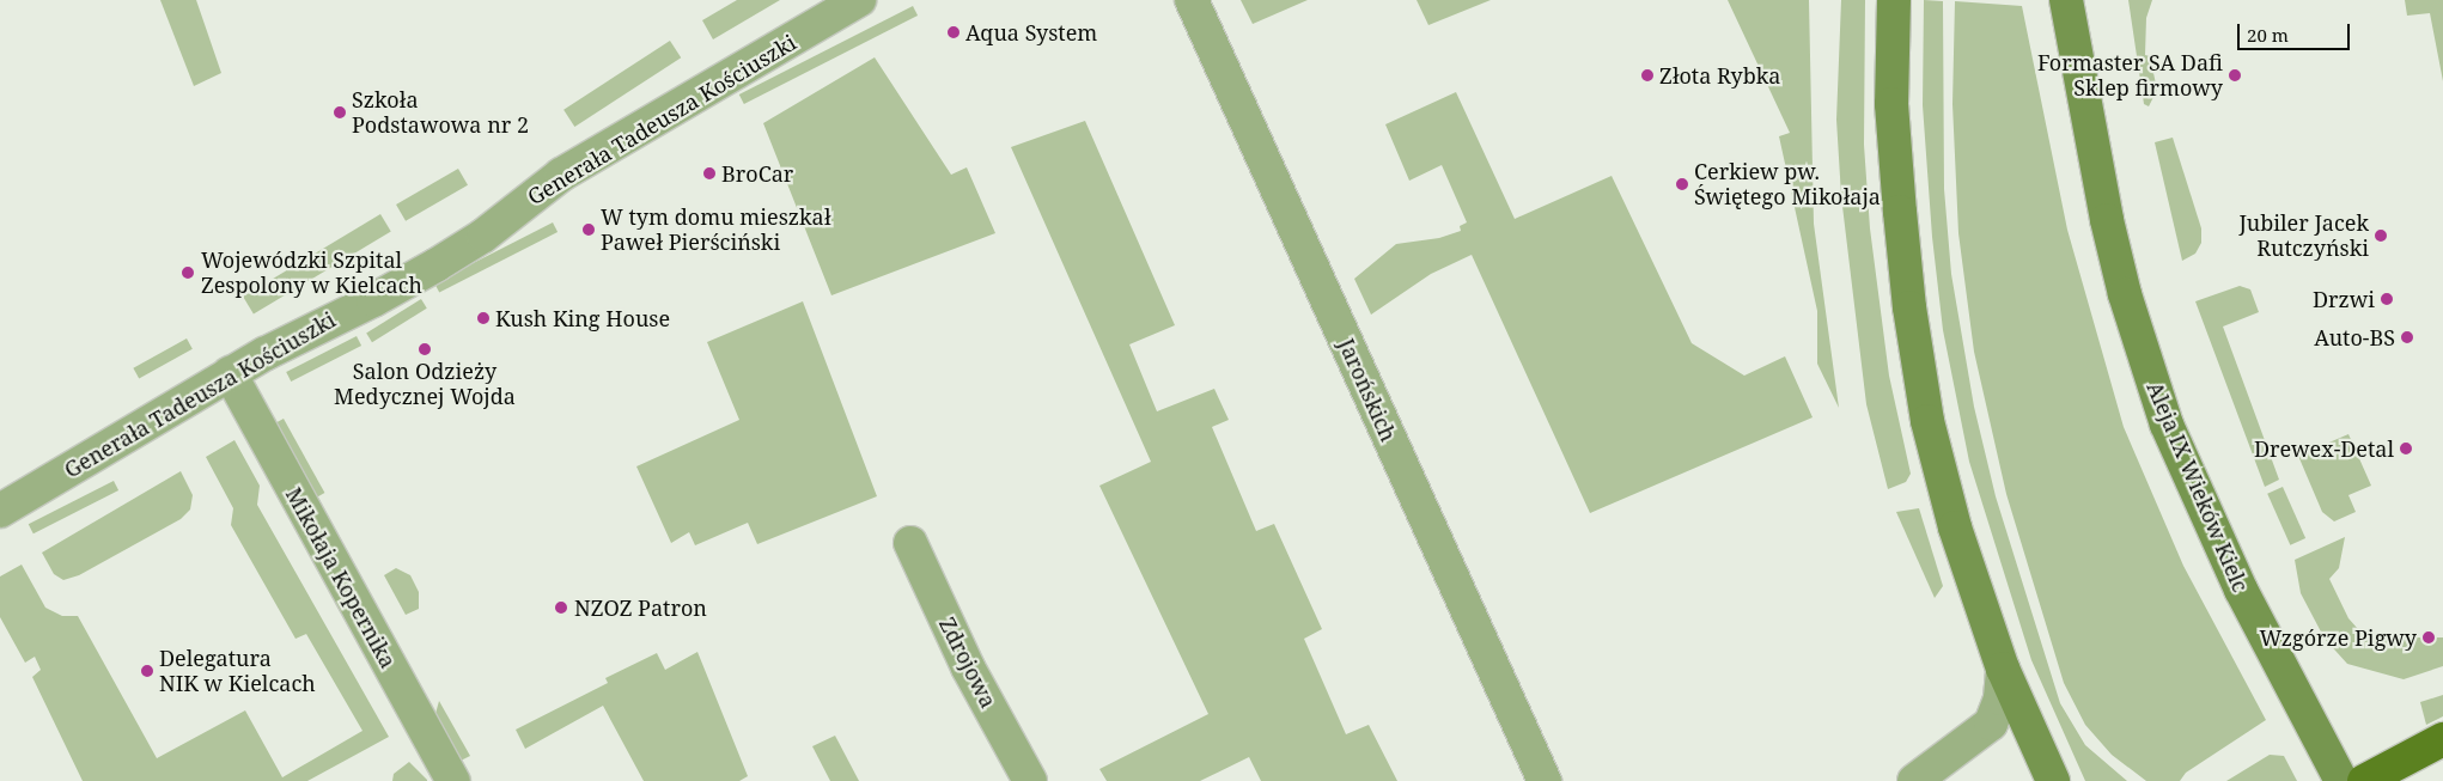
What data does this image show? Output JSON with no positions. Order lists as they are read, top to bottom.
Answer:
{
  "streets": {
    "main road": ["Aleja IX Wieków Kielc"],
    "street": [
      "Generała Tadeusza Kościuszki",
      "Jarońskich",
      "Mikołaja Kopernika",
      "Zdrojowa"
    ]
  },
  "crossings": [
    ["Generała Tadeusza Kościuszki", "Mikołaja Kopernika"]
  ],
  "places": [
    "Aqua System",
    "Złota Rybka",
    "Formaster SA Dafi Sklep firmowy",
    "Szkoła Podstawowa nr 2",
    "BroCar",
    "Cerkiew pw. Świętego Mikołaja",
    "W tym domu mieszkał Paweł Pierściński",
    "Jubiler Jacek Rutczyński",
    "Wojewódzki Szpital Zespolony w Kielcach",
    "Drzwi",
    "Kush King House",
    "Auto-BS",
    "Salon Odzieży Medycznej Wojda",
    "Drewex-Detal",
    "NZOZ Patron",
    "Wzgórze Pigwy",
    "Delegatura NIK w Kielcach"
  ],
  "scale_bar": "20 m"
}
